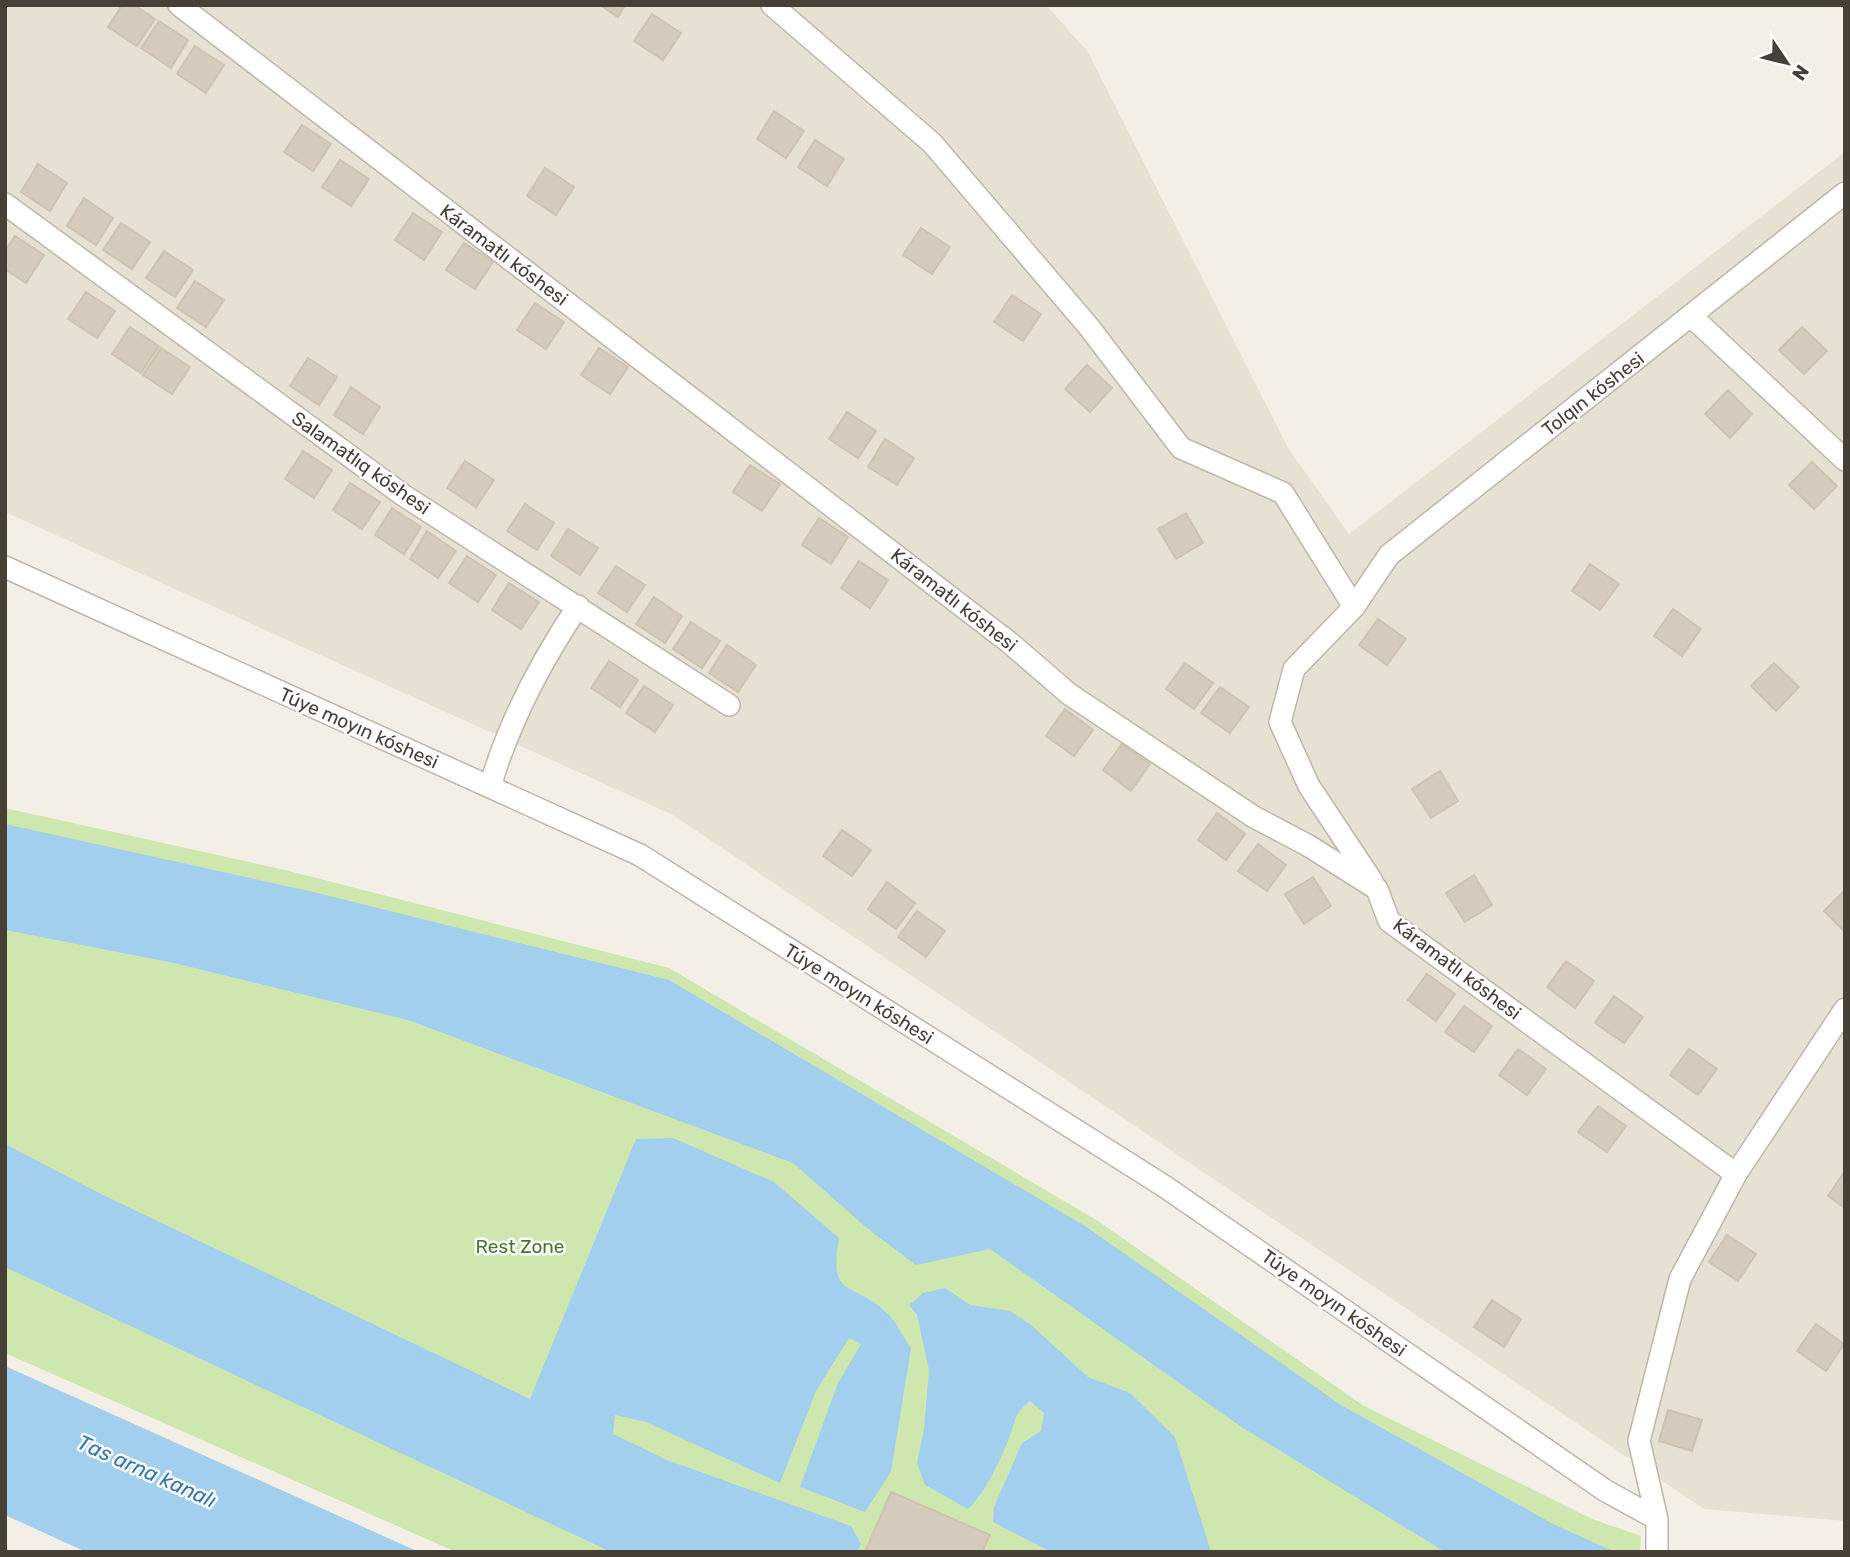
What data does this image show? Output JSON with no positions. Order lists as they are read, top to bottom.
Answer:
{
  "streets": {
    "street": [
      "Káramatlı kóshesi",
      "Tolqın kóshesi",
      "Salamatlıq kóshesi",
      "Túye moyın kóshesi"
    ]
  },
  "crossings": [
    ["Káramatlı kóshesi", "Tolqın kóshesi"]
  ],
  "water": ["Tas arna kanalı"],
  "parks": ["Rest Zone"],
  "north": "bottom right"
}
